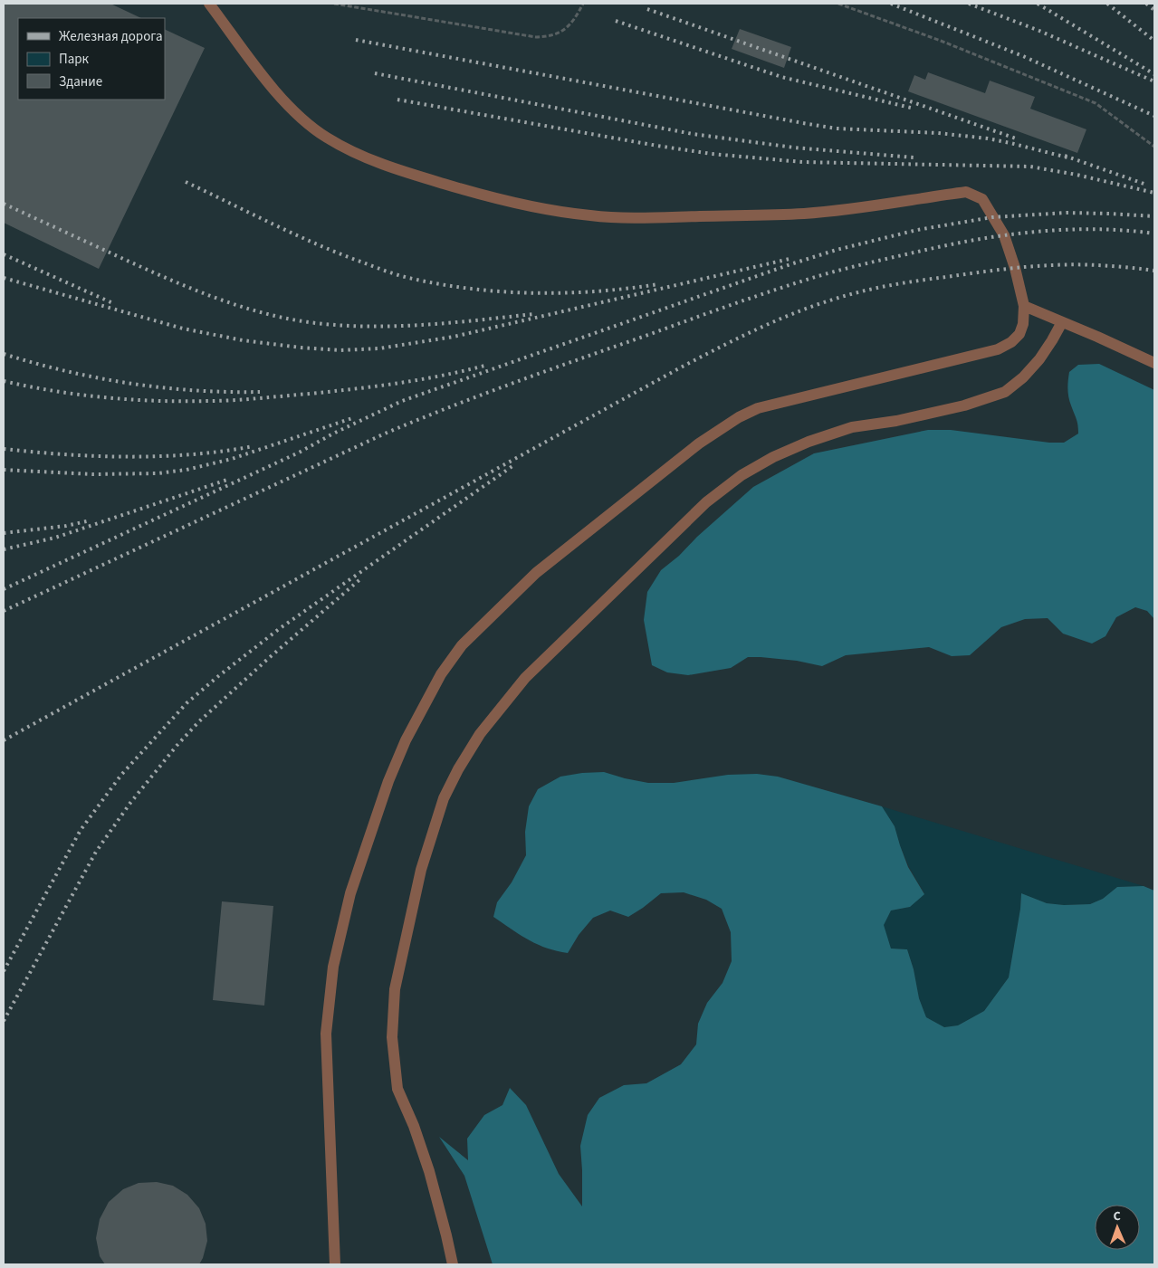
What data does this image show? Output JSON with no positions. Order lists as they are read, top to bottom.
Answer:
{
  "legend": ["Железная дорога", "Парк", "Здание"],
  "north": "top"
}
